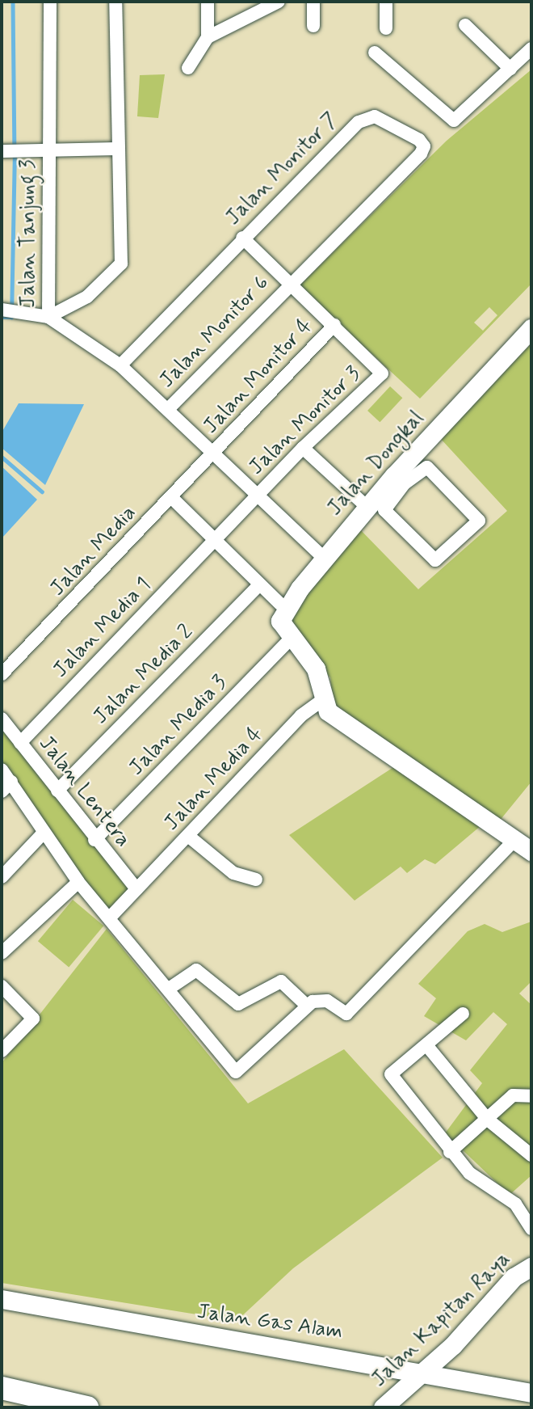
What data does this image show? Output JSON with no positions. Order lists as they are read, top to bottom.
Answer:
{
  "streets": {
    "street": [
      "Jalan Monitor 7",
      "Jalan Tanjung 3",
      "Jalan Monitor 6",
      "Jalan Monitor 4",
      "Jalan Monitor 3",
      "Jalan Dongkal",
      "Jalan Media",
      "Jalan Media 1",
      "Jalan Media 2",
      "Jalan Media 3",
      "Jalan Media 4",
      "Jalan Lentera",
      "Jalan Kapitan Raya",
      "Jalan Gas Alam"
    ]
  },
  "crossings": [
    ["Jalan Monitor 7", "Jalan Monitor 6"],
    ["Jalan Monitor 4", "Jalan Monitor 3"],
    ["Jalan Monitor 4", "Jalan Media"],
    ["Jalan Monitor 3", "Jalan Media 1"],
    ["Jalan Dongkal", "Jalan Media 3"],
    ["Jalan Media 1", "Jalan Lentera"],
    ["Jalan Media 2", "Jalan Lentera"],
    ["Jalan Media 3", "Jalan Lentera"],
    ["Jalan Media 4", "Jalan Lentera"],
    ["Jalan Kapitan Raya", "Jalan Gas Alam"]
  ]
}
